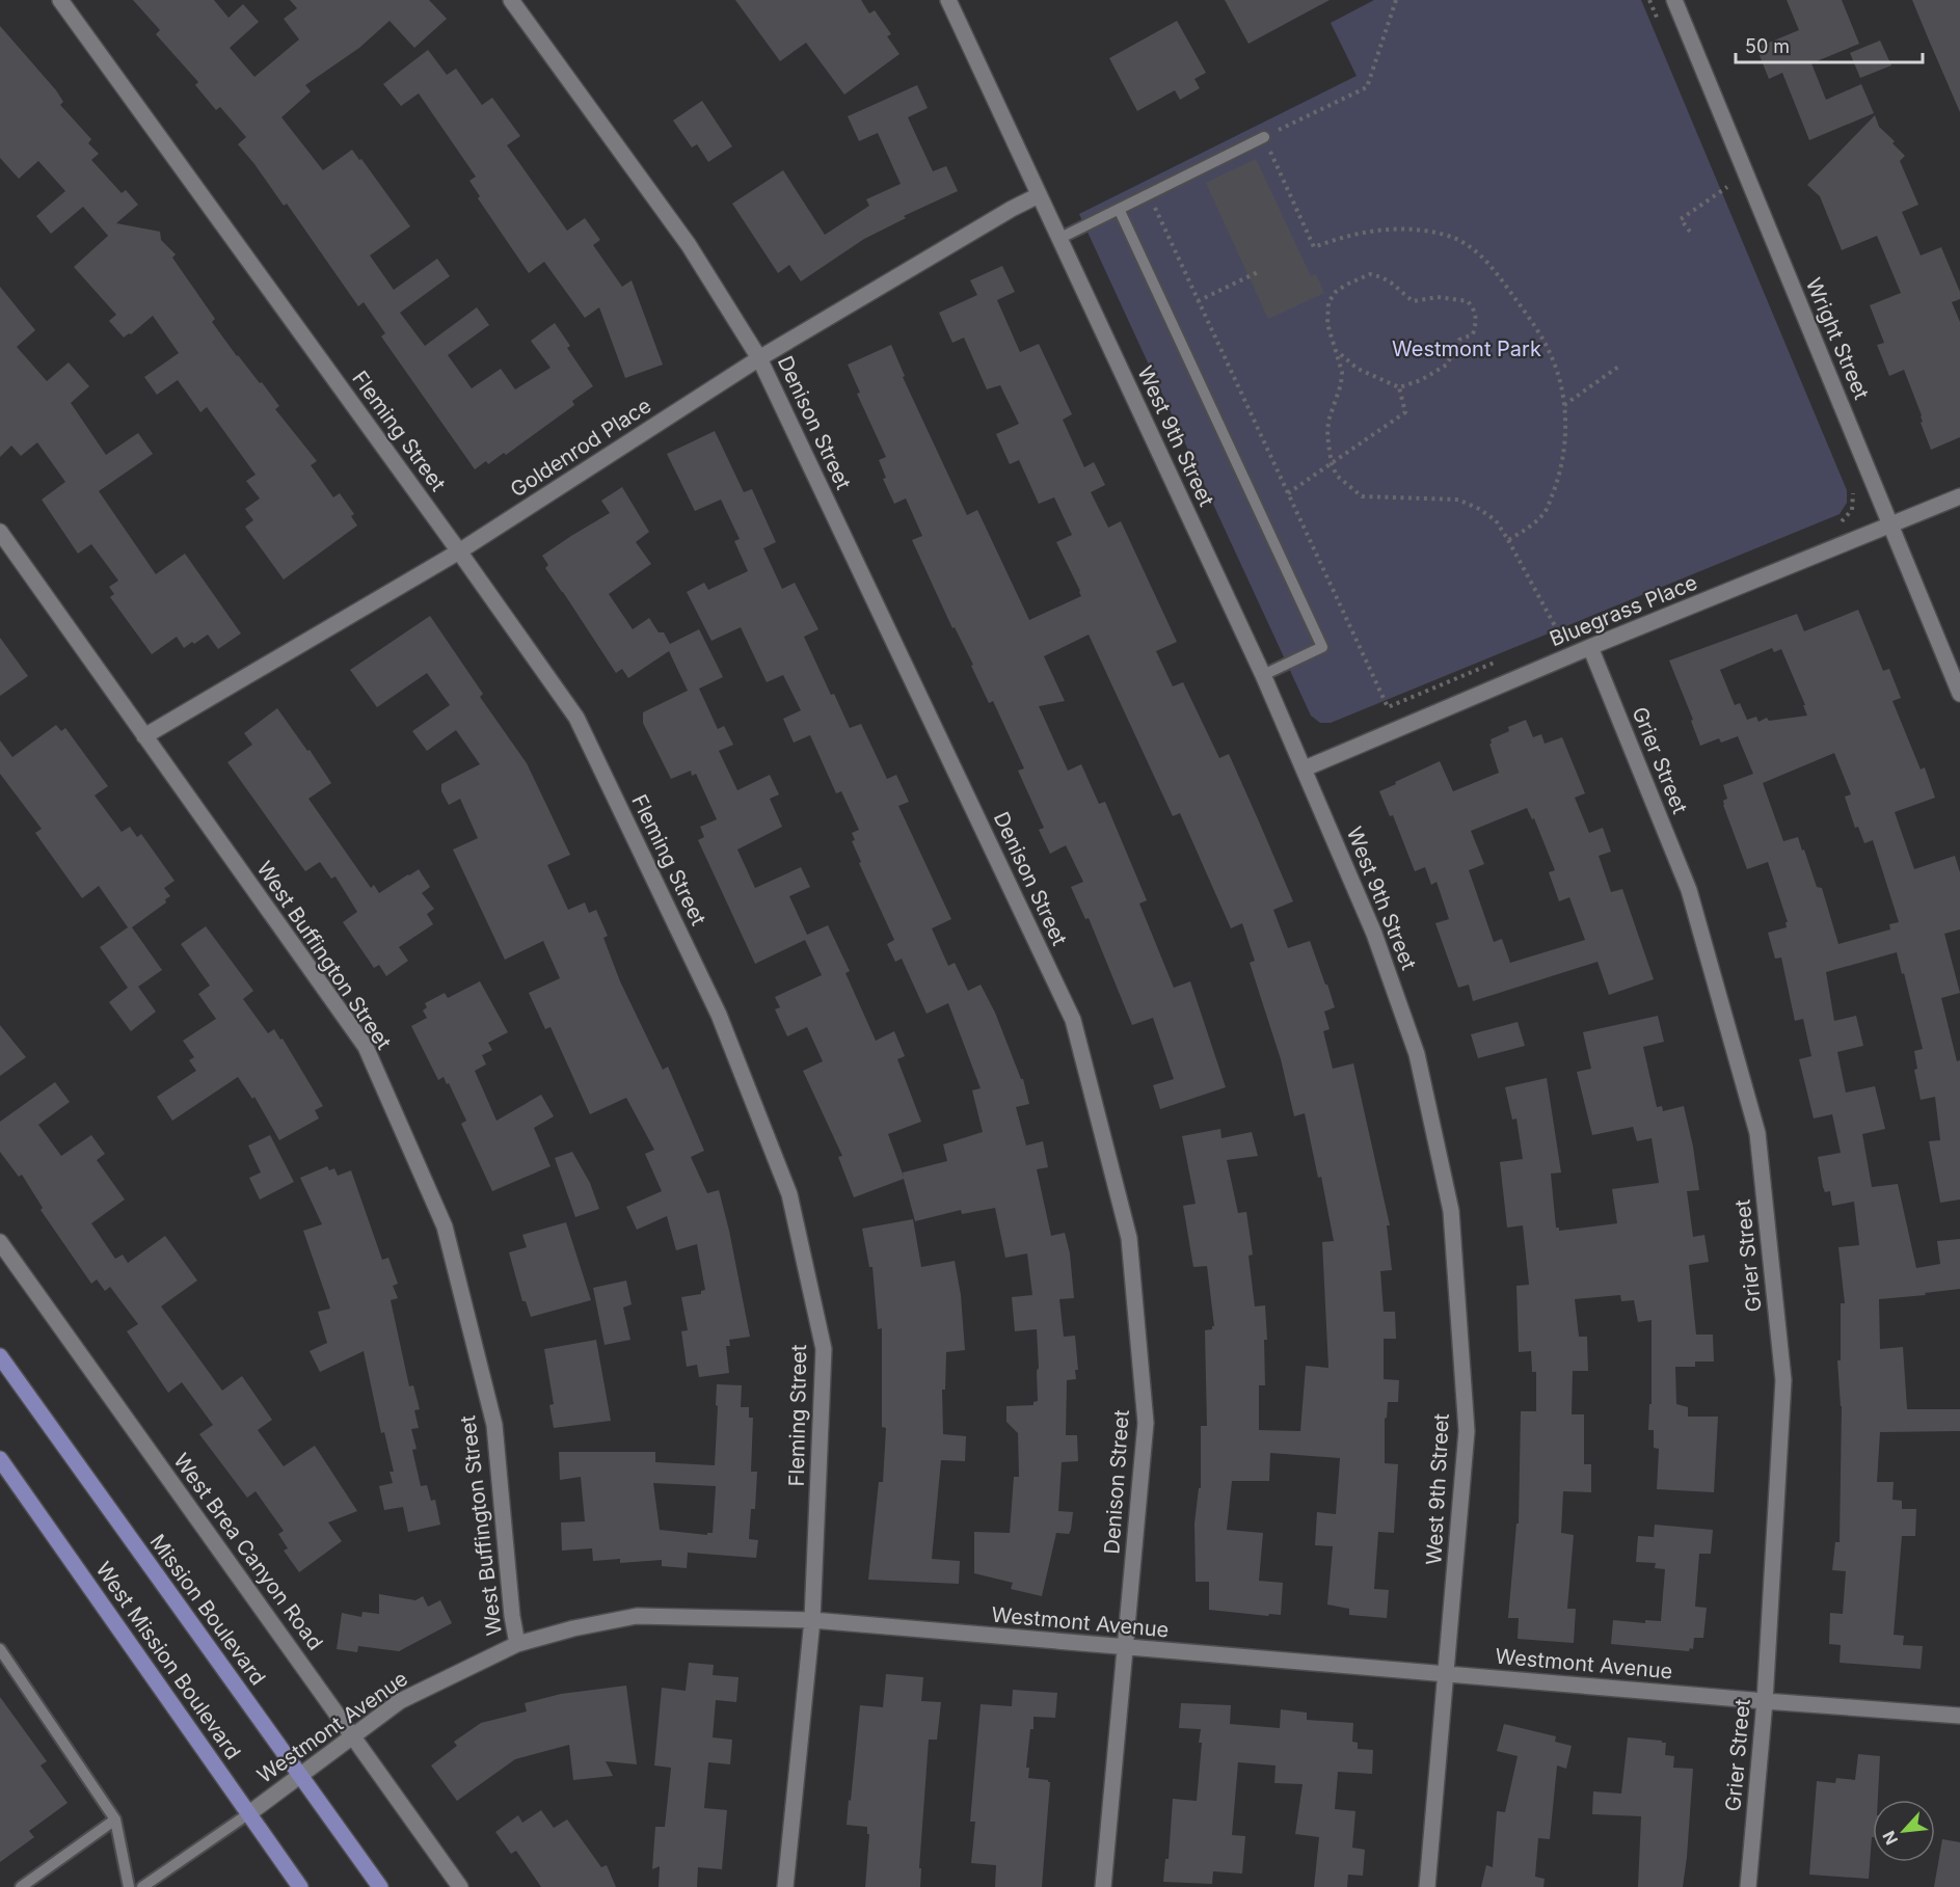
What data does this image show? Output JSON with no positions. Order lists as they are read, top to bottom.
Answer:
{
  "streets": {
    "main road": ["Mission Boulevard", "West Mission Boulevard"],
    "street": [
      "Wright Street",
      "Denison Street",
      "Fleming Street",
      "West 9th Street",
      "Goldenrod Place",
      "Bluegrass Place",
      "Grier Street",
      "West Buffington Street",
      "West Brea Canyon Road",
      "Westmont Avenue"
    ]
  },
  "crossings": [
    ["Wright Street", "Bluegrass Place"],
    ["Denison Street", "Goldenrod Place"],
    ["Denison Street", "Westmont Avenue"],
    ["Fleming Street", "Goldenrod Place"],
    ["Fleming Street", "Westmont Avenue"],
    ["West 9th Street", "Goldenrod Place"],
    ["West 9th Street", "Bluegrass Place"],
    ["West 9th Street", "Westmont Avenue"],
    ["Goldenrod Place", "West Buffington Street"],
    ["Bluegrass Place", "Grier Street"],
    ["Grier Street", "Westmont Avenue"],
    ["West Buffington Street", "Westmont Avenue"],
    ["West Brea Canyon Road", "Westmont Avenue"],
    ["Mission Boulevard", "Westmont Avenue"],
    ["Westmont Avenue", "West Mission Boulevard"]
  ],
  "parks": ["Westmont Park"],
  "scale_bar": "50 m",
  "north": "bottom left"
}
